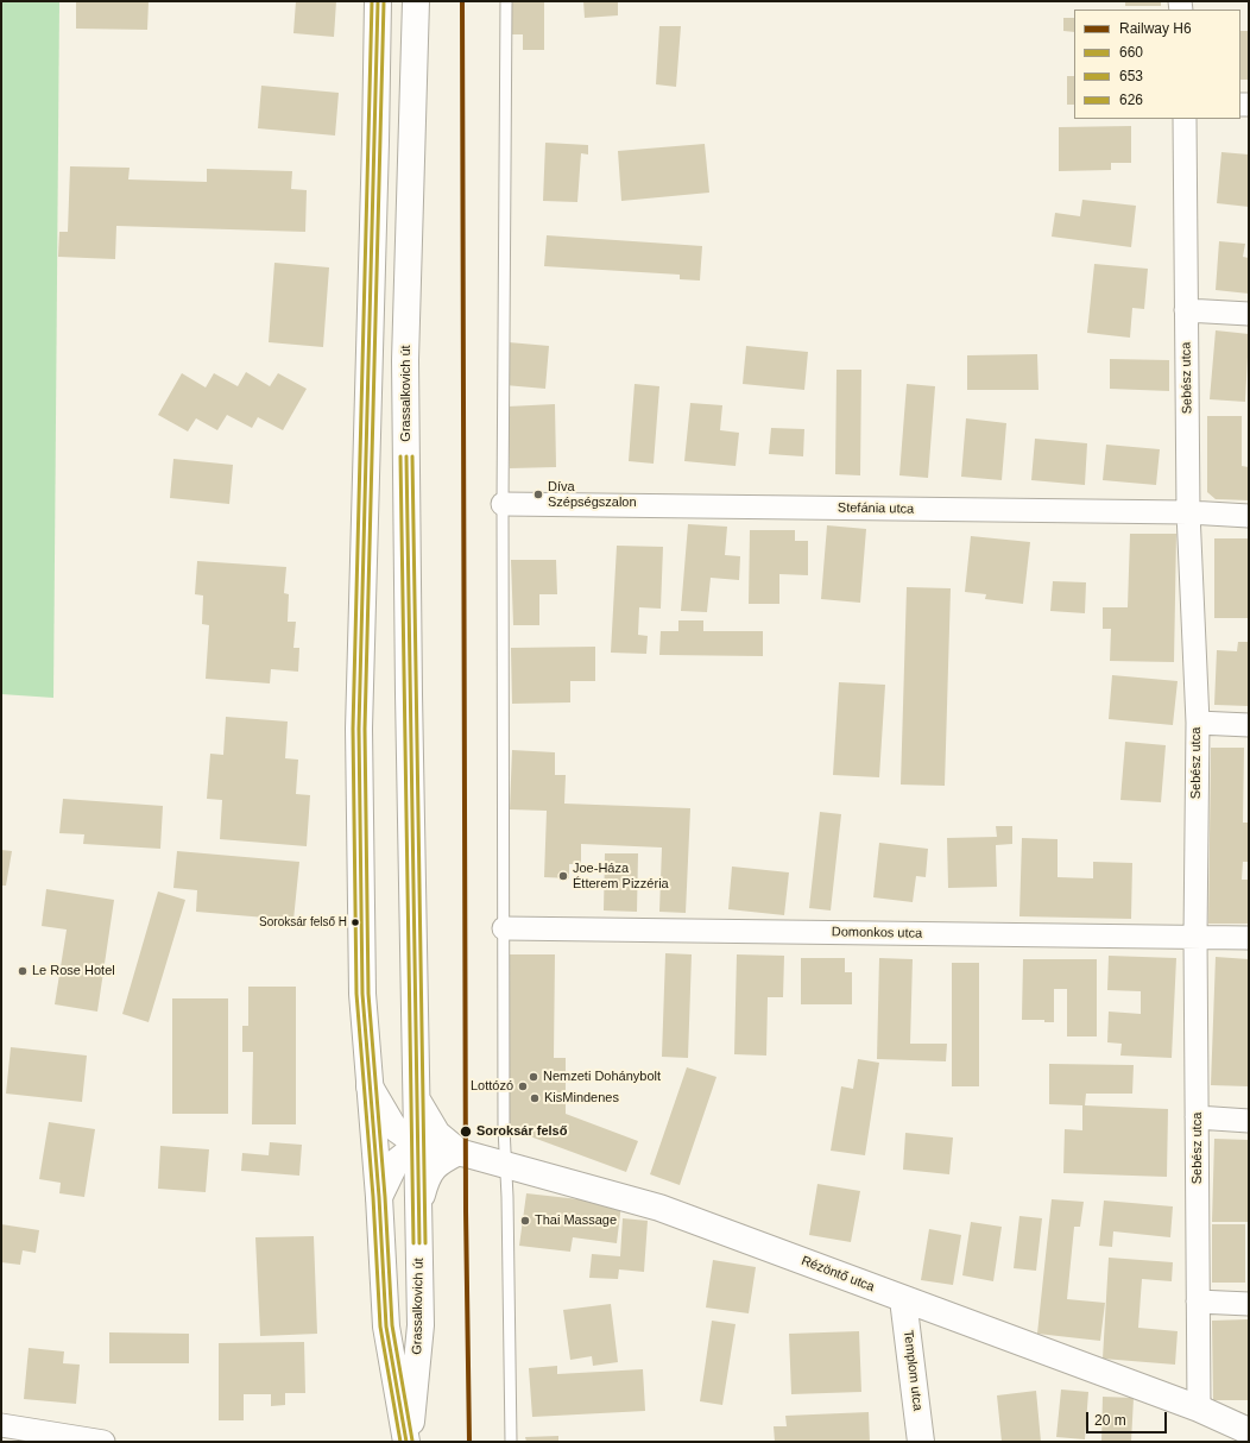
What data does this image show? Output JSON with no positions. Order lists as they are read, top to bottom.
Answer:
{
  "streets": {
    "main road": ["Grassalkovich út", "Rézöntő utca", "Templom utca"],
    "street": ["Sebész utca", "Stefánia utca", "Domonkos utca"]
  },
  "crossings": [
    ["Sebész utca", "Stefánia utca"],
    ["Sebész utca", "Domonkos utca"],
    ["Sebész utca", "Rézöntő utca"],
    ["Grassalkovich út", "Rézöntő utca"],
    ["Rézöntő utca", "Templom utca"]
  ],
  "places": [
    "Díva Szépségszalon",
    "Joe-Háza Étterem Pizzéria",
    "Soroksár felső H",
    "Le Rose Hotel",
    "Nemzeti Dohánybolt",
    "Lottózó",
    "KisMindenes",
    "Soroksár felső",
    "Thai Massage"
  ],
  "lines": [
    "rail line H6",
    "transit line 660",
    "transit line 653",
    "transit line 626"
  ],
  "legend": [
    "Railway H6",
    "660",
    "653",
    "626"
  ],
  "scale_bar": "20 m"
}
